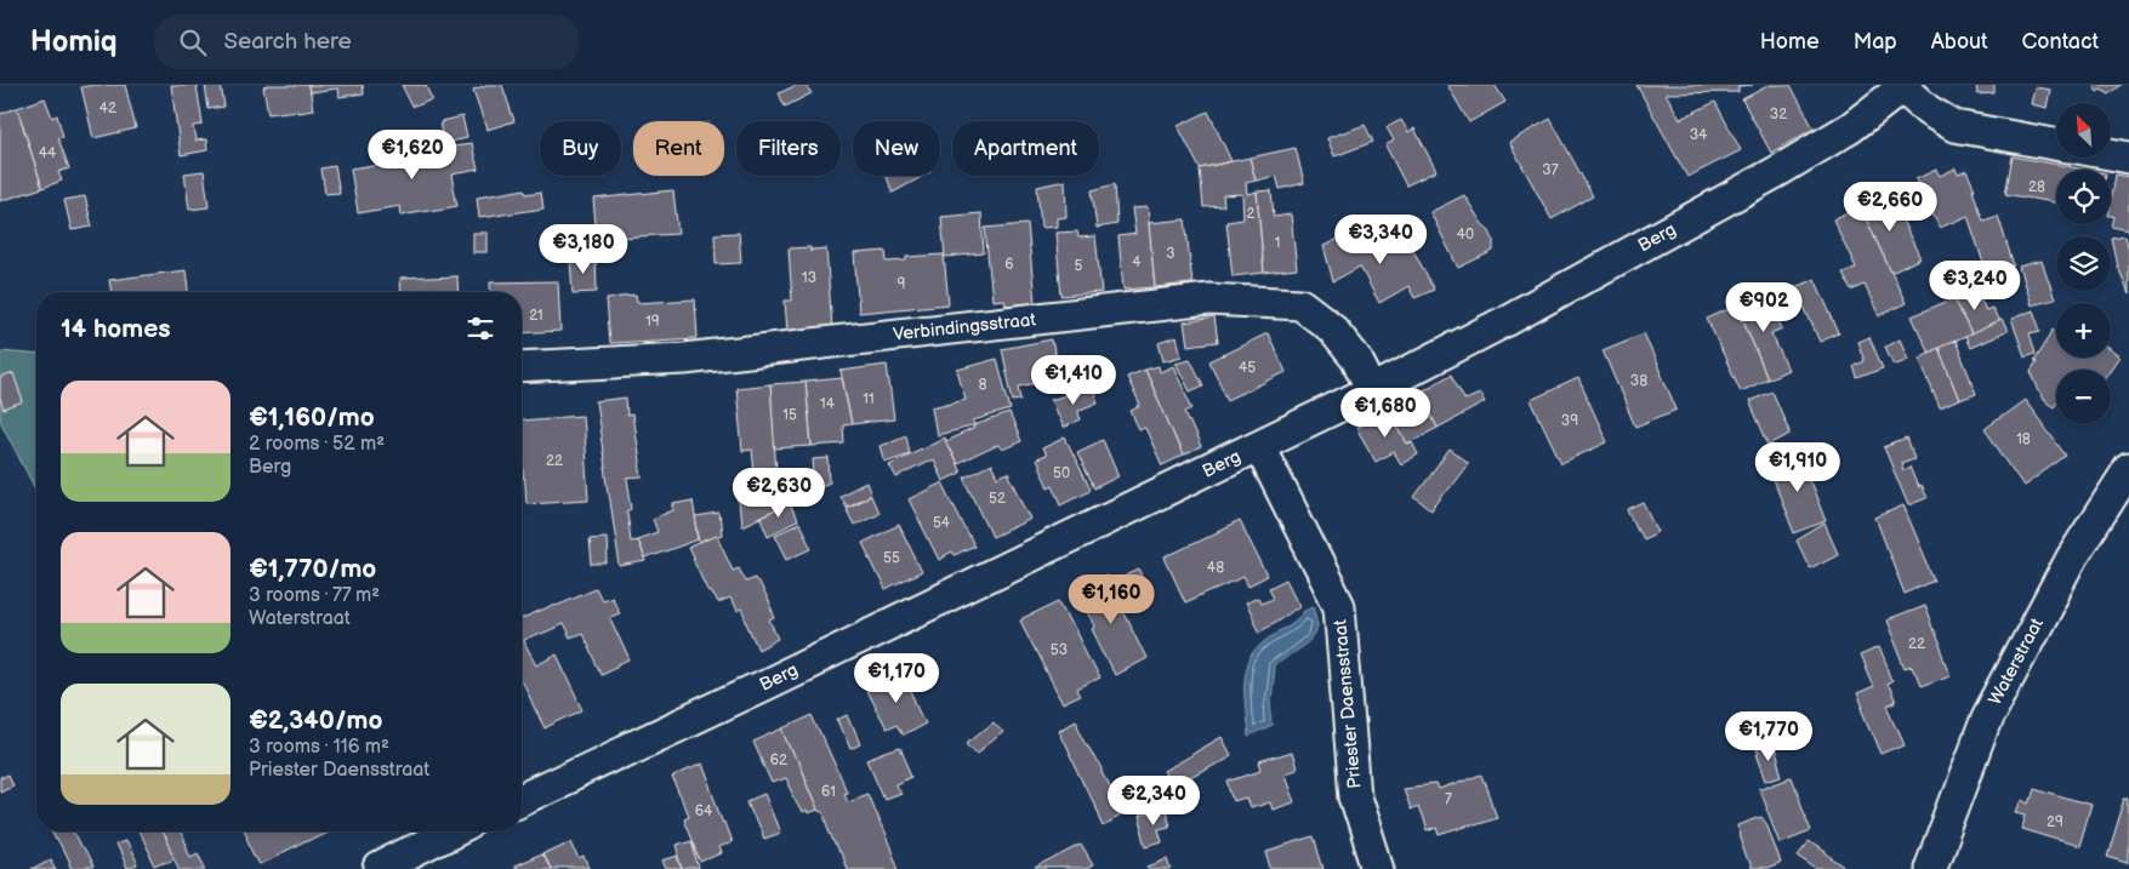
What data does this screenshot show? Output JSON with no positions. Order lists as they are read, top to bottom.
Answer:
{
  "streets": {
    "street": [
      "Berg",
      "Verbindingsstraat",
      "Waterstraat",
      "Priester Daensstraat"
    ]
  },
  "crossings": [
    ["Berg", "Verbindingsstraat"],
    ["Berg", "Priester Daensstraat"]
  ],
  "house_numbers": [
    "42",
    "32",
    "34",
    "44",
    "37",
    "28",
    "2",
    "40",
    "1",
    "3",
    "4",
    "6",
    "5",
    "13",
    "9",
    "21",
    "19",
    "45",
    "38",
    "8",
    "11",
    "14",
    "15",
    "39",
    "18",
    "22",
    "50",
    "52",
    "54",
    "55",
    "48",
    "22",
    "53",
    "62",
    "61",
    "7",
    "64",
    "29"
  ],
  "north": "top left",
  "page": {
    "header": "Homiq",
    "search": "Search here",
    "nav": [
      "Home",
      "Map",
      "About",
      "Contact"
    ],
    "map_buttons": ["+", "−"],
    "chip": [
      "Buy",
      "Rent",
      "Filters",
      "New",
      "Apartment"
    ],
    "price": [
      "€1,620",
      "€2,660",
      "€3,340",
      "€3,180",
      "€3,240",
      "€902",
      "€1,410",
      "€1,680",
      "€1,910",
      "€2,630",
      "€1,160",
      "€1,170",
      "€1,770",
      "€2,340"
    ],
    "heading": "14 homes",
    "list": [
      {
        "name": "€1,160/mo",
        "note": "2 rooms · 52 m² · Berg"
      },
      {
        "name": "€1,770/mo",
        "note": "3 rooms · 77 m² · Waterstraat"
      },
      {
        "name": "€2,340/mo",
        "note": "3 rooms · 116 m² · Priester Daensstraat"
      }
    ]
  }
}
